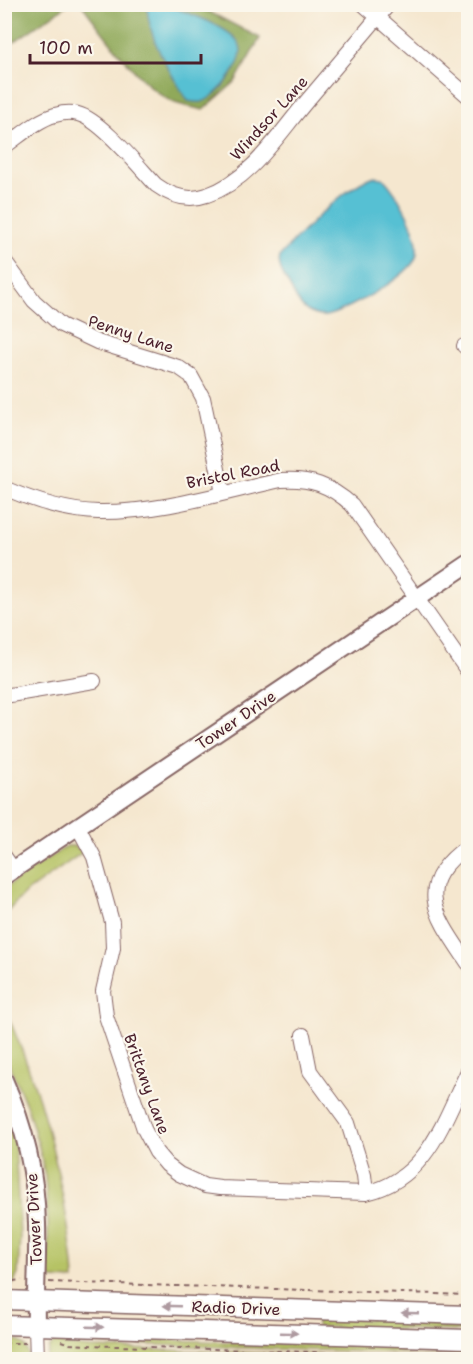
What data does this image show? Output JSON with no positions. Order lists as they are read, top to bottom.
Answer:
{
  "streets": {
    "main road": ["Radio Drive"],
    "street": [
      "Windsor Lane",
      "Penny Lane",
      "Bristol Road",
      "Tower Drive",
      "Brittany Lane"
    ]
  },
  "crossings": [
    ["Penny Lane", "Bristol Road"],
    ["Bristol Road", "Tower Drive"],
    ["Tower Drive", "Brittany Lane"],
    ["Tower Drive", "Radio Drive"]
  ],
  "scale_bar": "100 m"
}
